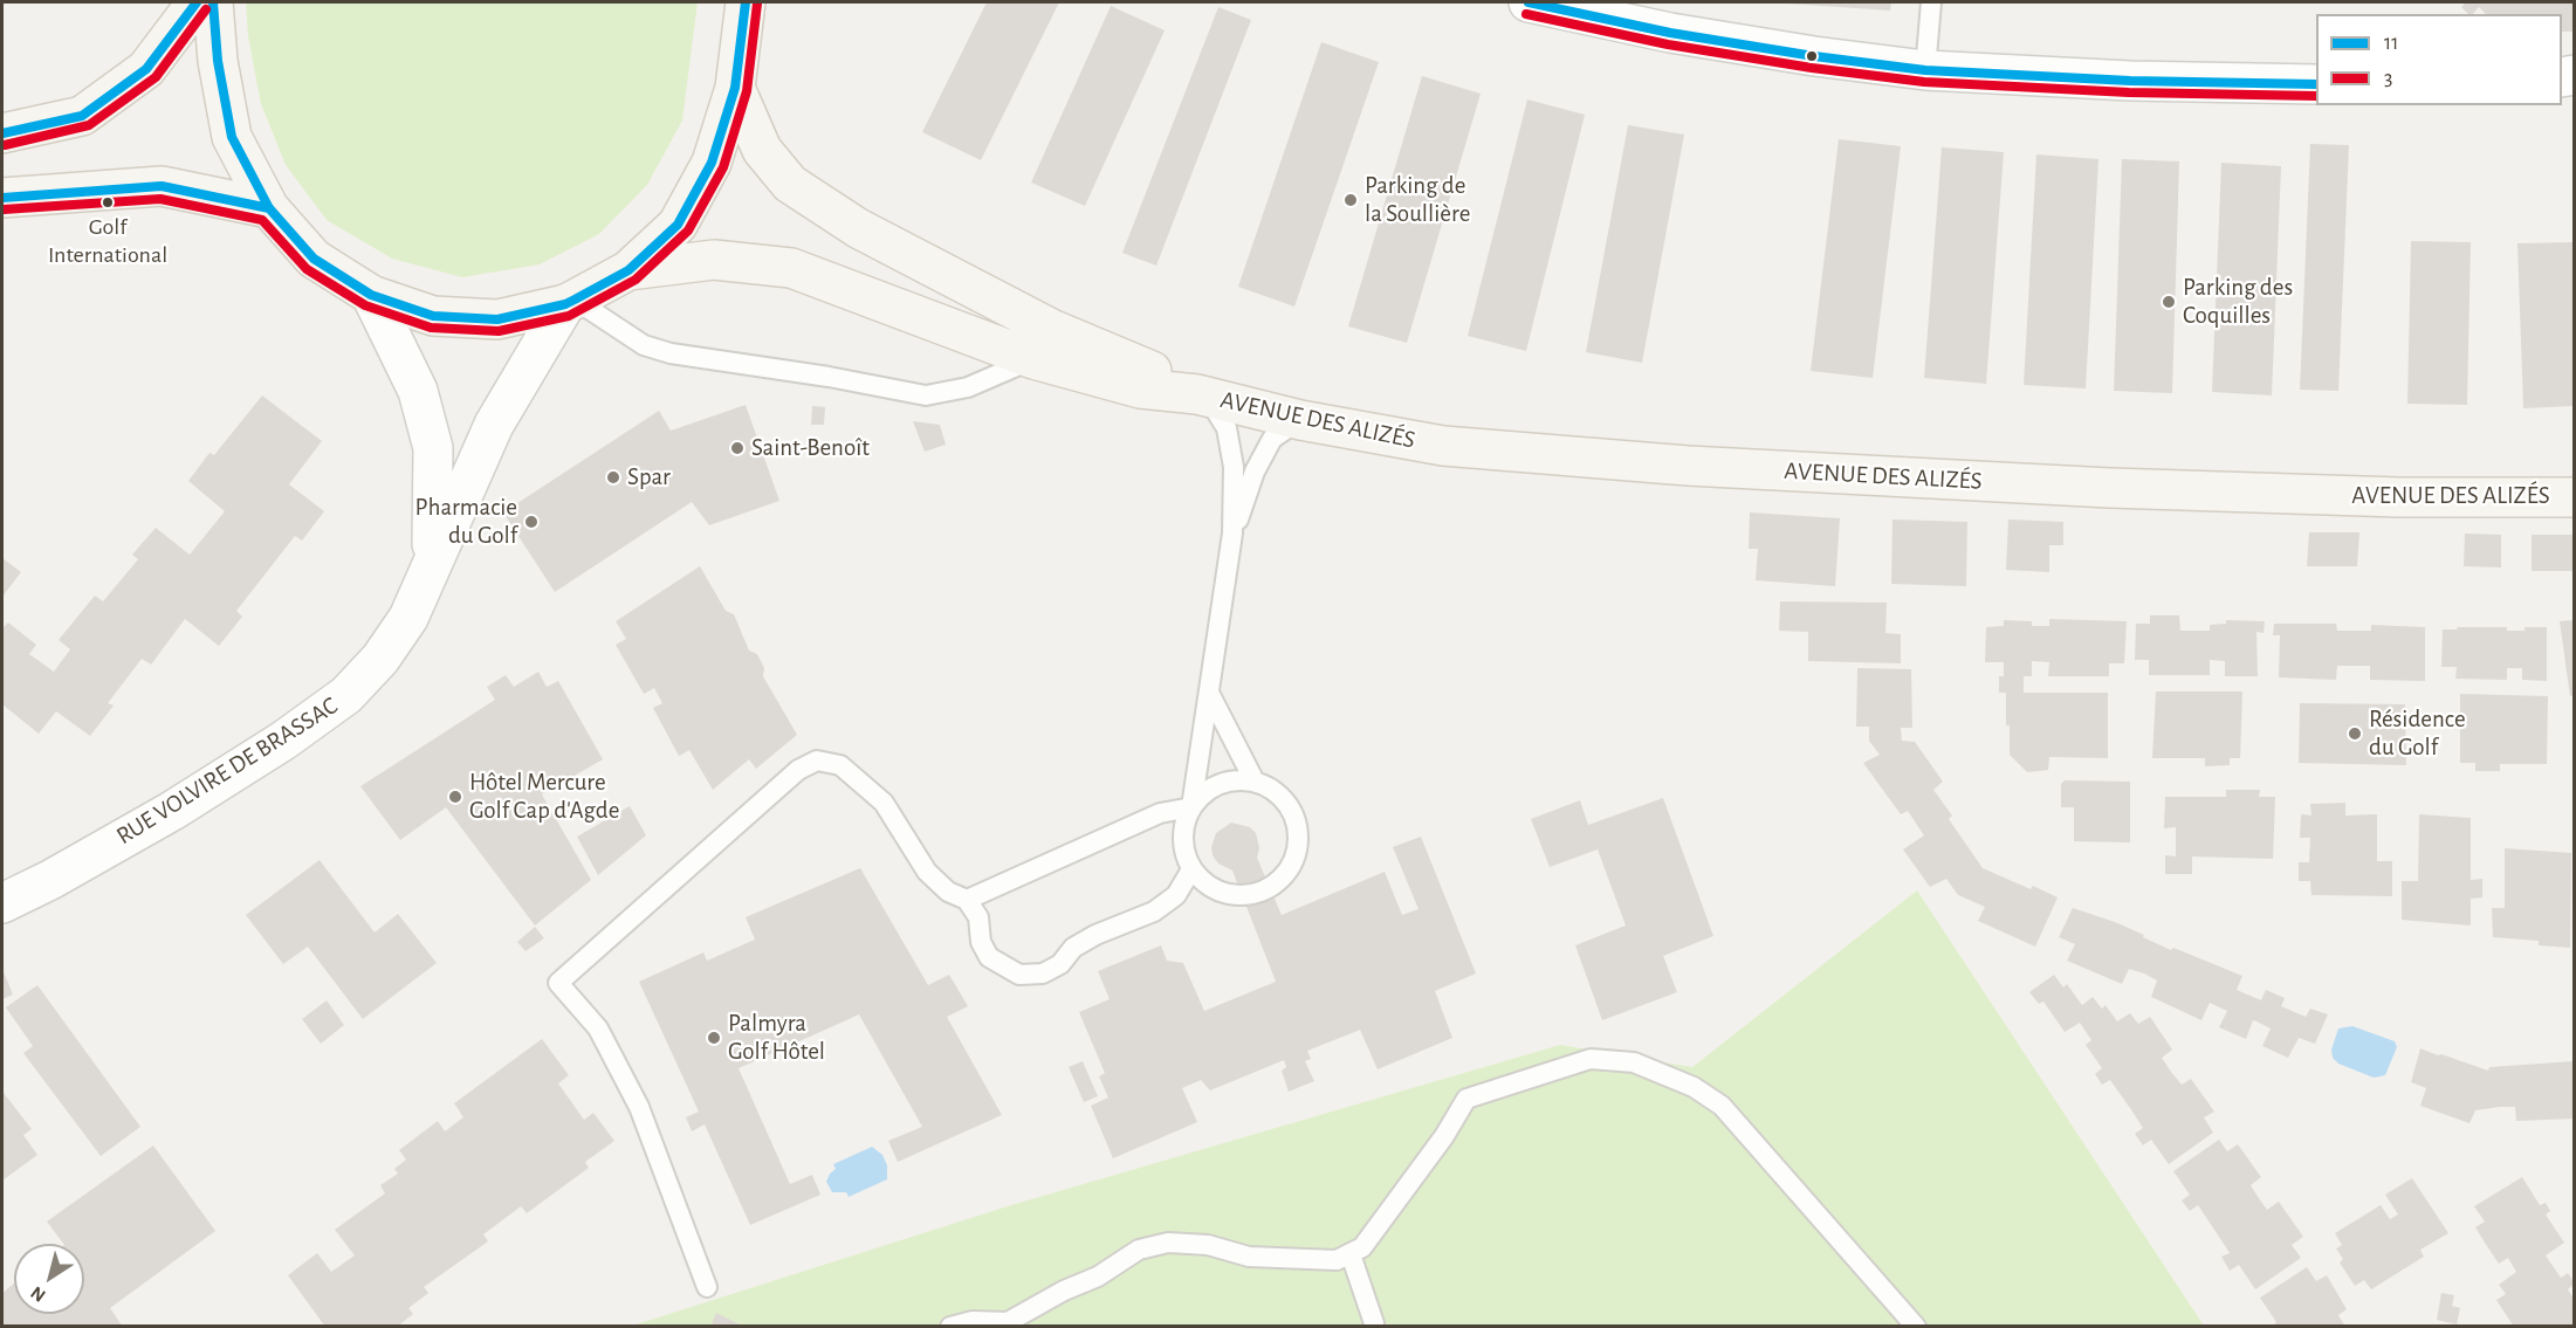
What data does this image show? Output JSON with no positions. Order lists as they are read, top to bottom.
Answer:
{
  "streets": {
    "street": ["AVENUE DES ALIZÉS", "RUE VOLVIRE DE BRASSAC"]
  },
  "places": [
    "Parking de la Soullière",
    "Golf International",
    "Parking des Coquilles",
    "Saint-Benoît",
    "Spar",
    "Pharmacie du Golf",
    "Résidence du Golf",
    "Hôtel Mercure Golf Cap d'Agde",
    "Palmyra Golf Hôtel"
  ],
  "lines": ["transit line 11", "transit line 3"],
  "legend": ["11", "3"],
  "north": "bottom left"
}
